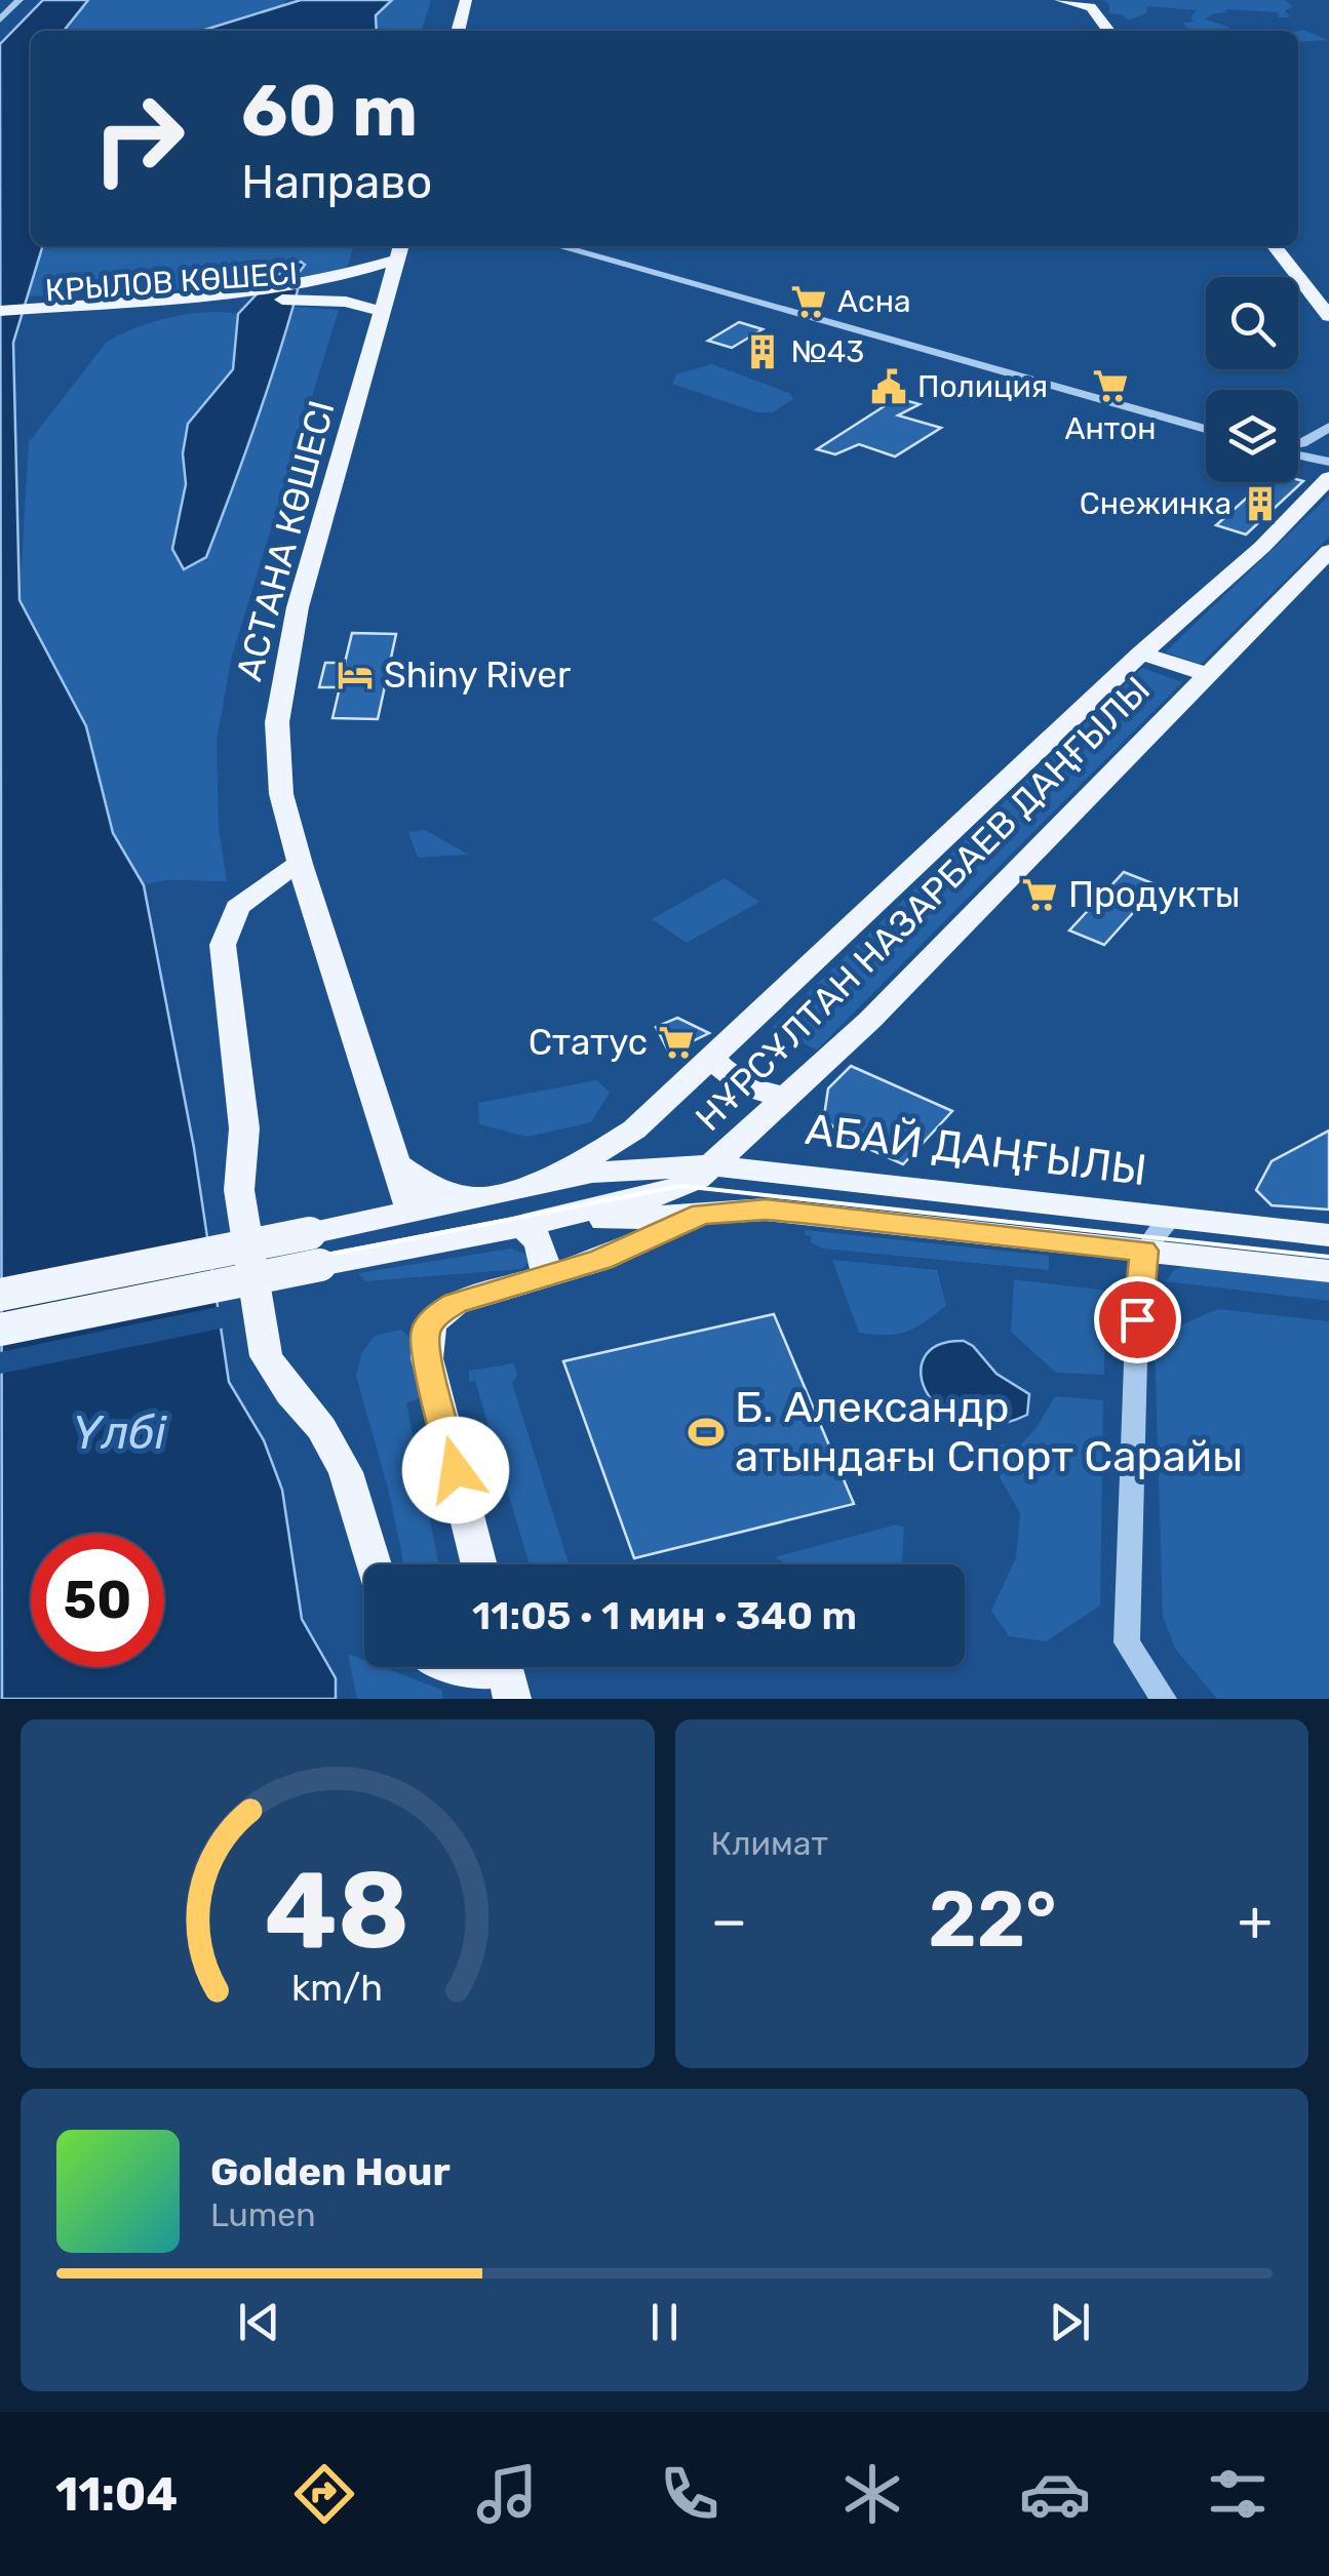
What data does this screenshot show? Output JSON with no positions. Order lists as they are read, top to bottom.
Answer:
{
  "streets": {
    "main road": [
      "КРЫЛОВ КӨШЕСІ",
      "АСТАНА КӨШЕСІ",
      "НҰРСҰЛТАН НАЗАРБАЕВ ДАҢҒЫЛЫ",
      "АБАЙ ДАҢҒЫЛЫ"
    ]
  },
  "crossings": [
    ["КРЫЛОВ КӨШЕСІ", "АСТАНА КӨШЕСІ"],
    ["АСТАНА КӨШЕСІ", "АБАЙ ДАҢҒЫЛЫ"],
    ["НҰРСҰЛТАН НАЗАРБАЕВ ДАҢҒЫЛЫ", "АБАЙ ДАҢҒЫЛЫ"]
  ],
  "water": ["Үлбі"],
  "places": {
    "supermarket": [
      "Асна",
      "Антон",
      "Продукты",
      "Статус"
    ],
    "building": ["№43", "Снежинка"],
    "public building": ["Полиция"],
    "hotel": ["Shiny River"],
    "sports": ["Б. Александр атындағы Спорт Сарайы"]
  },
  "page": {
    "turn": ["60 m", "Направо"],
    "limit": "50",
    "trip": "11:05 · 1 мин · 340 m",
    "tile": "Климат",
    "heat": ["−", "22°", "+"],
    "song": ["Golden Hour", "Lumen"],
    "tabs": "11:04",
    "gauge": ["48", "km/h"]
  }
}
